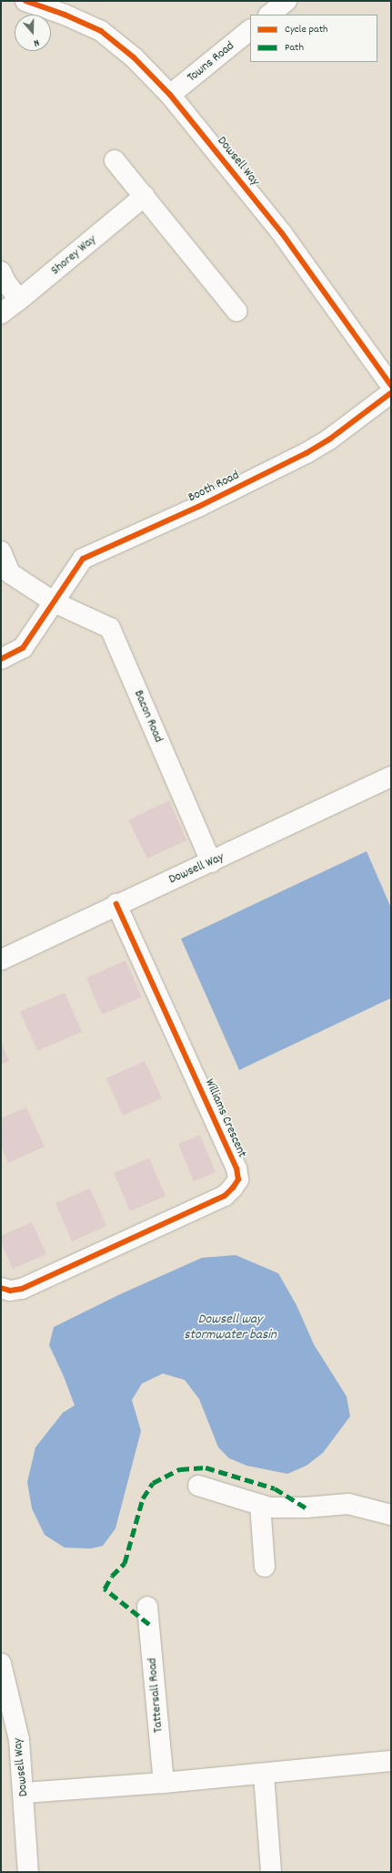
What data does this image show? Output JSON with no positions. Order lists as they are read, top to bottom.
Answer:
{
  "streets": {
    "street": [
      "Towns Road",
      "Dowsell Way",
      "Shorey Way",
      "Booth Road",
      "Bacon Road",
      "Williams Crescent",
      "Tattersall Road"
    ]
  },
  "crossings": [
    ["Towns Road", "Dowsell Way"],
    ["Dowsell Way", "Bacon Road"],
    ["Dowsell Way", "Williams Crescent"],
    ["Booth Road", "Bacon Road"]
  ],
  "water": ["Dowsell way stormwater basin"],
  "legend": ["Cycle path", "Path"],
  "north": "bottom"
}
